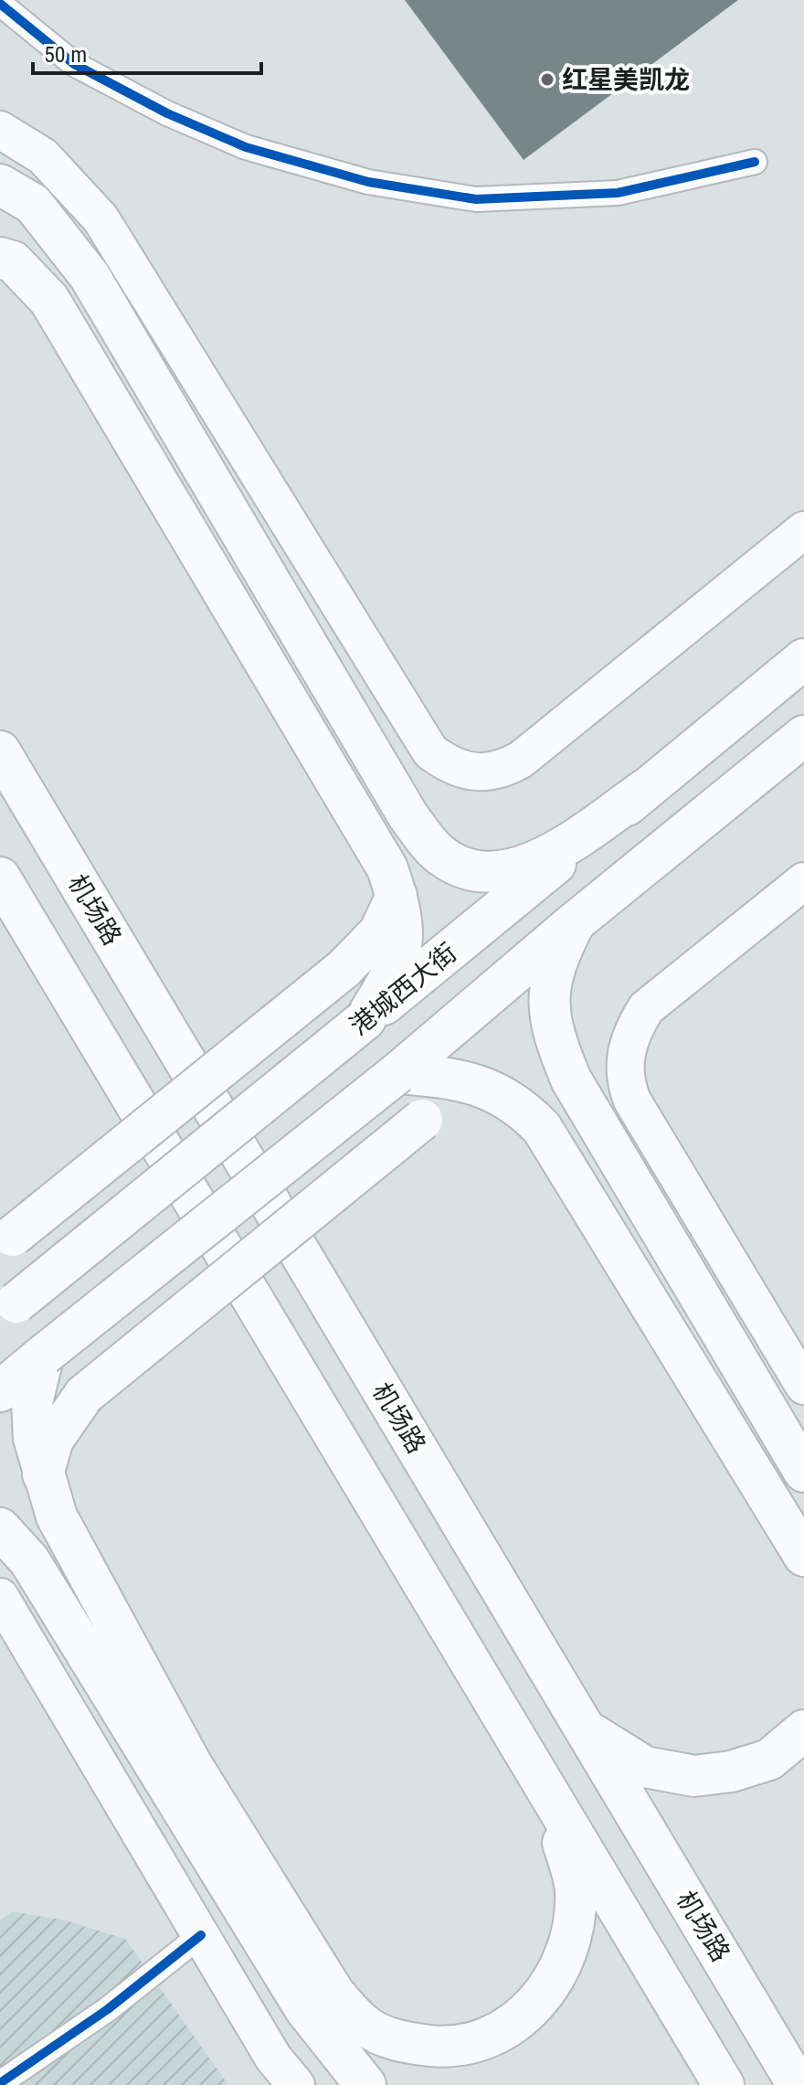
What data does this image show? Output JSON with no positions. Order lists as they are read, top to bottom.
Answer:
{
  "streets": {
    "highway": ["机场路", "港城西大街"]
  },
  "places": ["红星美凯龙"],
  "scale_bar": "50 m"
}
